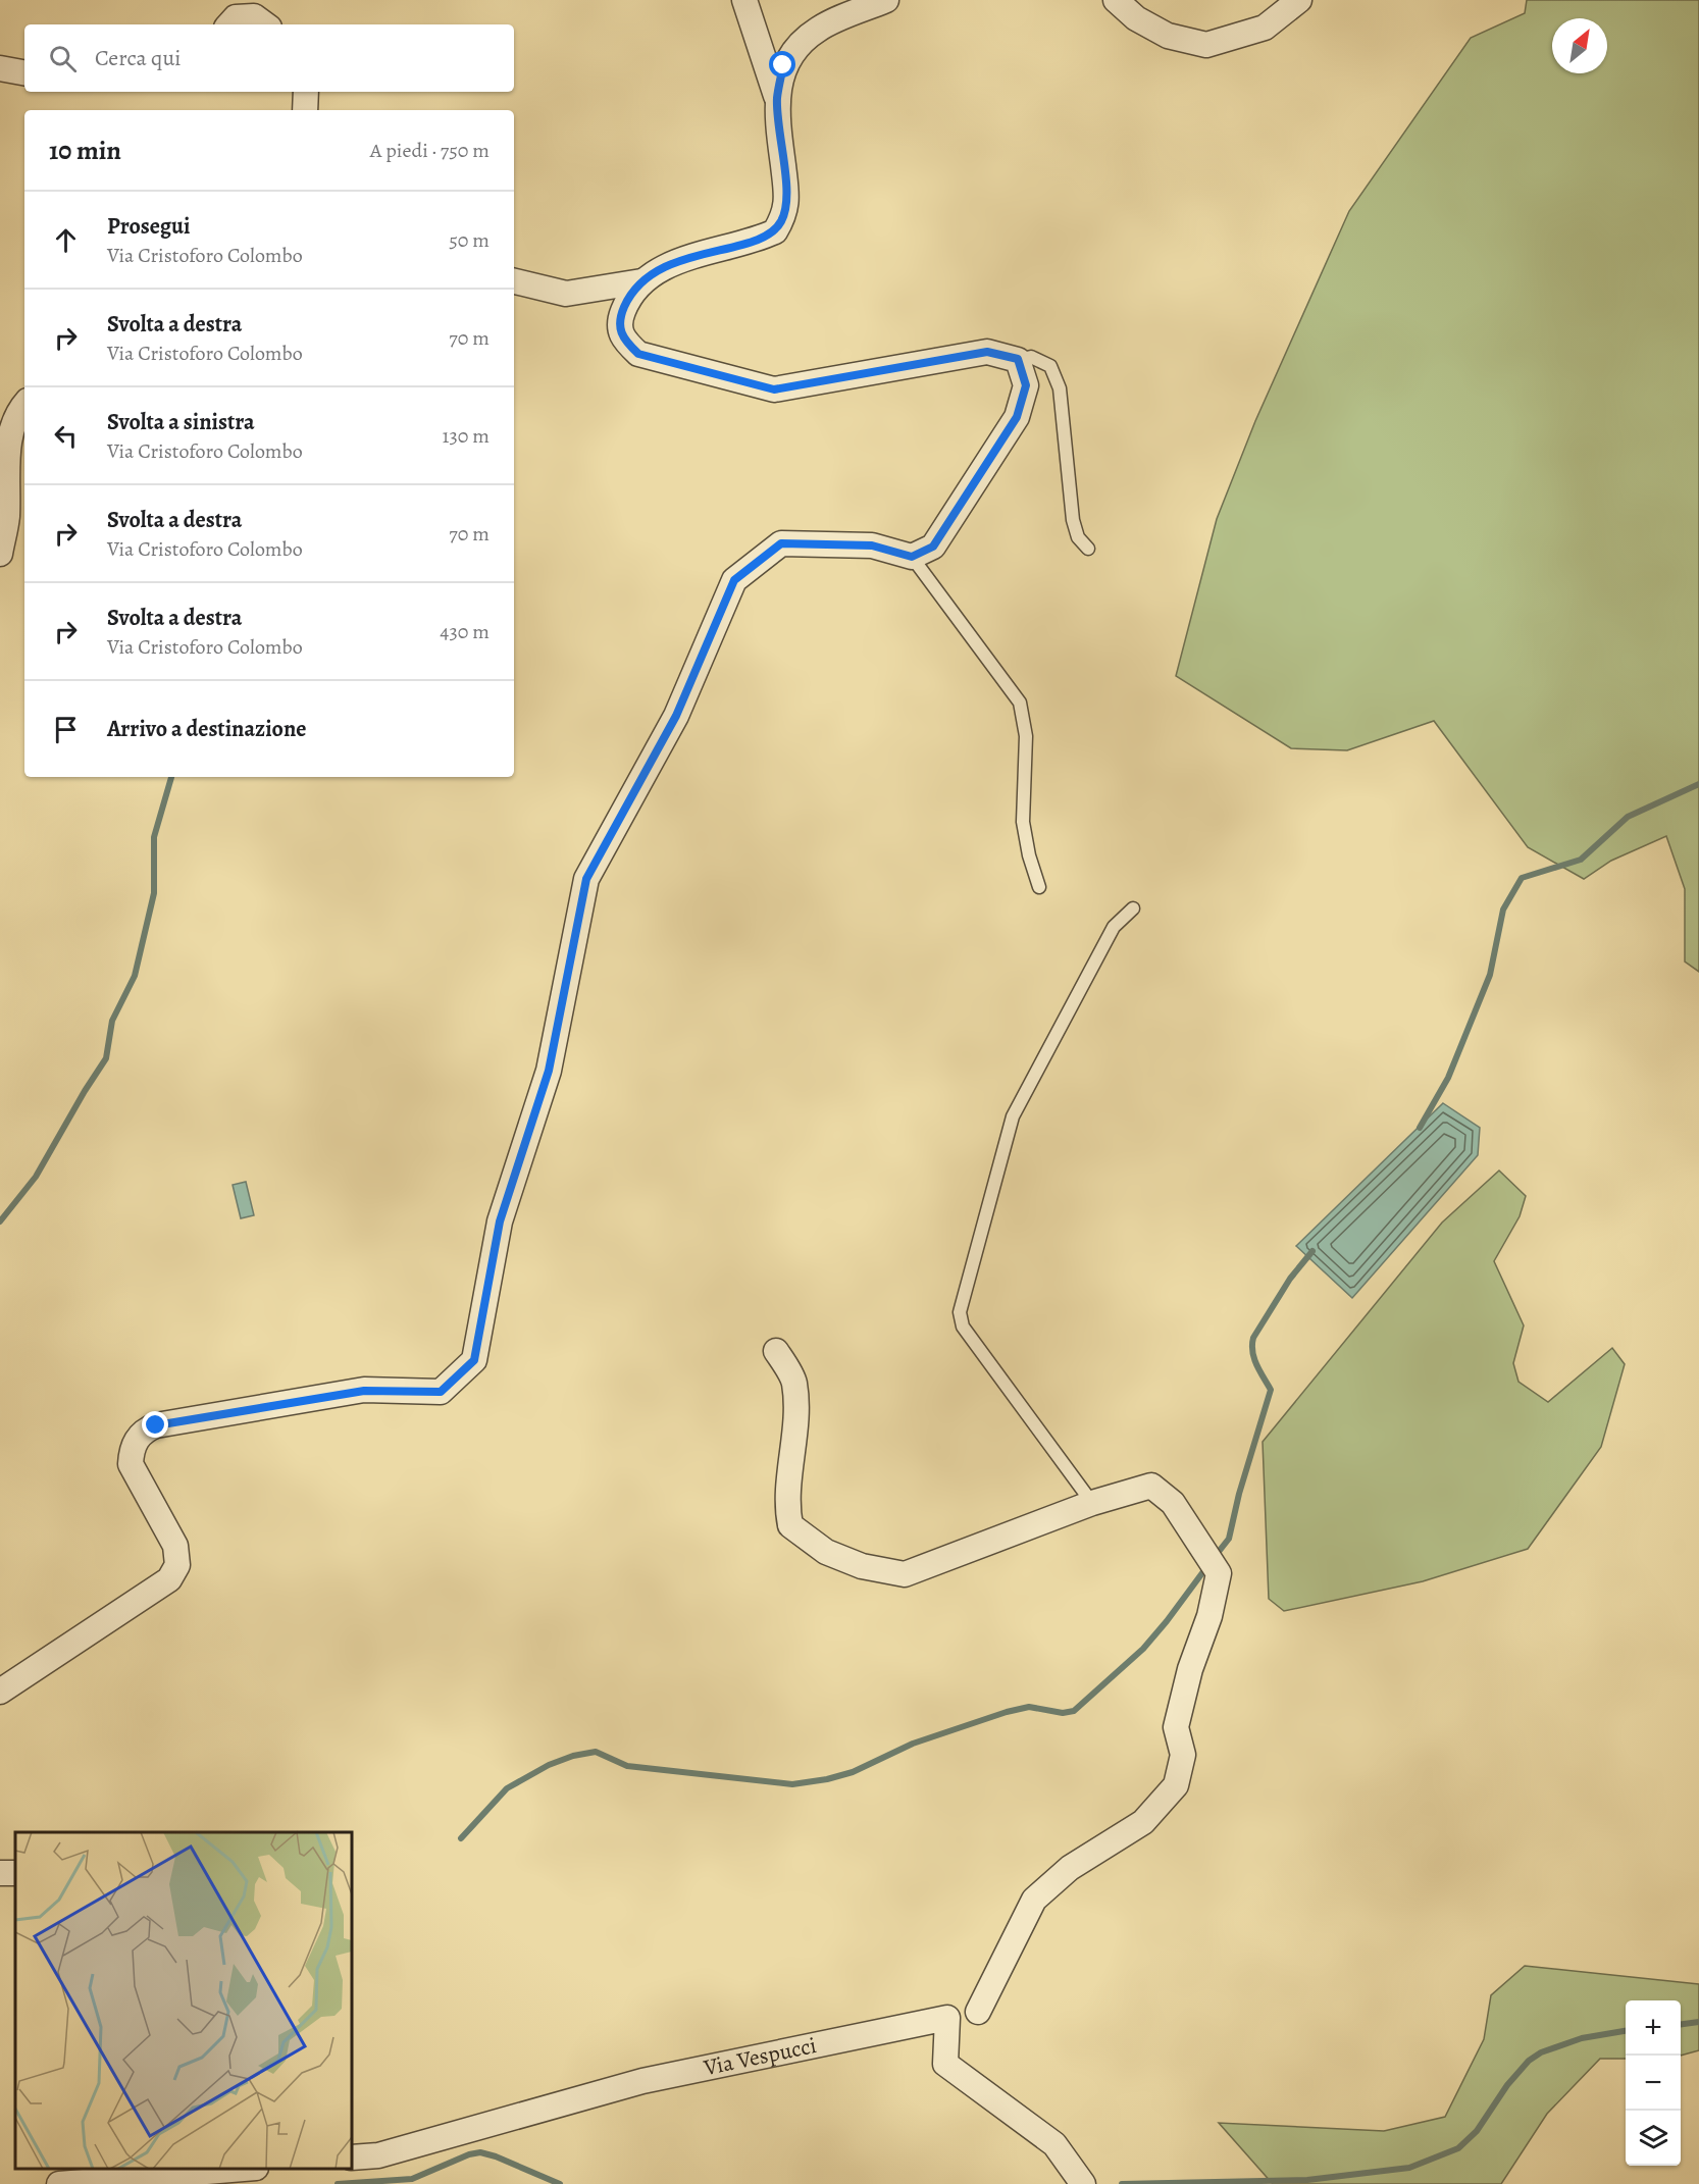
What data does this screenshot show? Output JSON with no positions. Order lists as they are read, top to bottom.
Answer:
{
  "streets": {
    "street": ["Via Vespucci"]
  },
  "north": "top right",
  "page": {
    "search": "Cerca qui",
    "heading": ["10 min", "A piedi · 750 m"],
    "list": [
      ["Prosegui", "Via Cristoforo Colombo", "50 m"],
      ["Svolta a destra", "Via Cristoforo Colombo", "70 m"],
      ["Svolta a sinistra", "Via Cristoforo Colombo", "130 m"],
      ["Svolta a destra", "Via Cristoforo Colombo", "70 m"],
      ["Svolta a destra", "Via Cristoforo Colombo", "430 m"],
      "Arrivo a destinazione"
    ],
    "map_buttons": ["+", "−"]
  }
}
